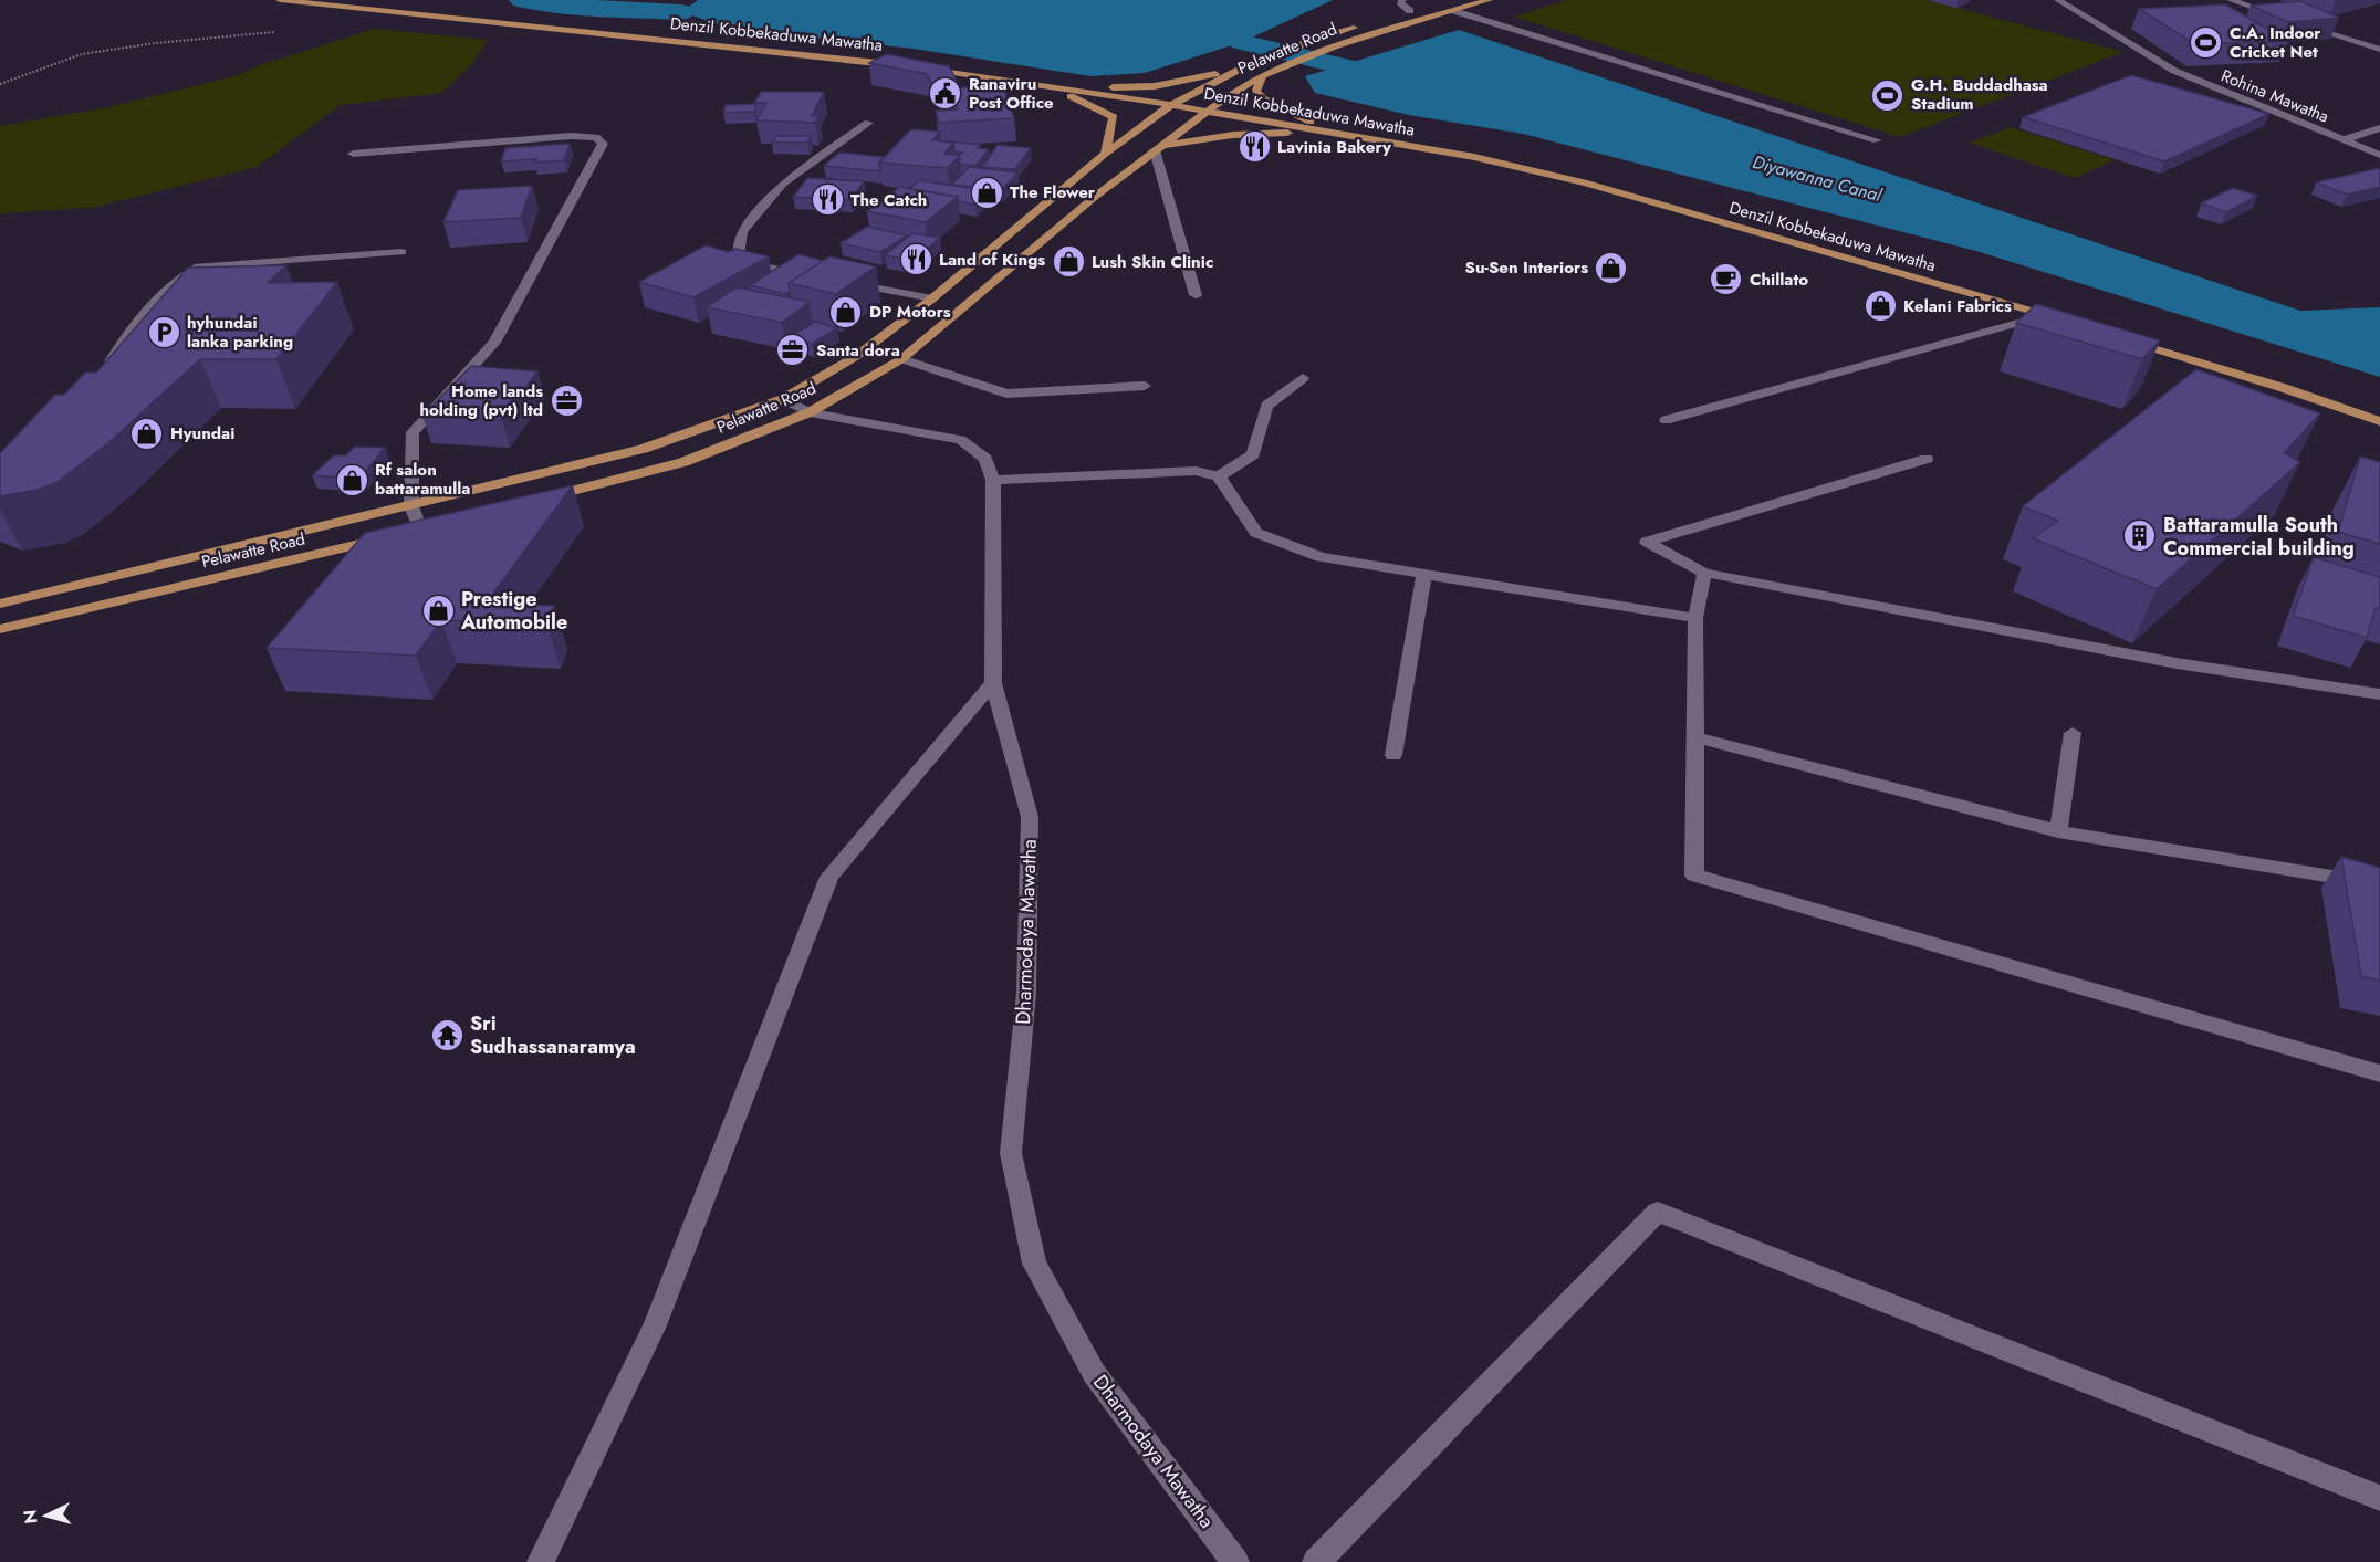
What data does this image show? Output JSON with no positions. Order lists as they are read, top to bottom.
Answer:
{
  "streets": {
    "main road": ["Denzil Kobbekaduwa Mawatha", "Pelawatte Road"],
    "street": ["Rohina Mawatha", "Dharmodaya Mawatha"]
  },
  "crossings": [
    ["Denzil Kobbekaduwa Mawatha", "Pelawatte Road"]
  ],
  "water": ["Diyawanna Canal"],
  "places": {
    "sports": ["C.A. Indoor Cricket Net", "G.H. Buddadhasa Stadium"],
    "public building": ["Ranaviru Post Office"],
    "restaurant": ["Lavinia Bakery", "The Catch", "Land of Kings"],
    "shop": [
      "The Flower",
      "Lush Skin Clinic",
      "Su-Sen Interiors",
      "Kelani Fabrics",
      "DP Motors",
      "Hyundai",
      "Rf salon battaramulla",
      "Prestige Automobile"
    ],
    "cafe": ["Chillato"],
    "parking": ["hyhundai lanka parking"],
    "office": ["Santa dora", "Home lands holding (pvt) ltd"],
    "building": ["Battaramulla South Commercial building"],
    "temple": ["Sri Sudhassanaramya"]
  },
  "north": "left"
}
